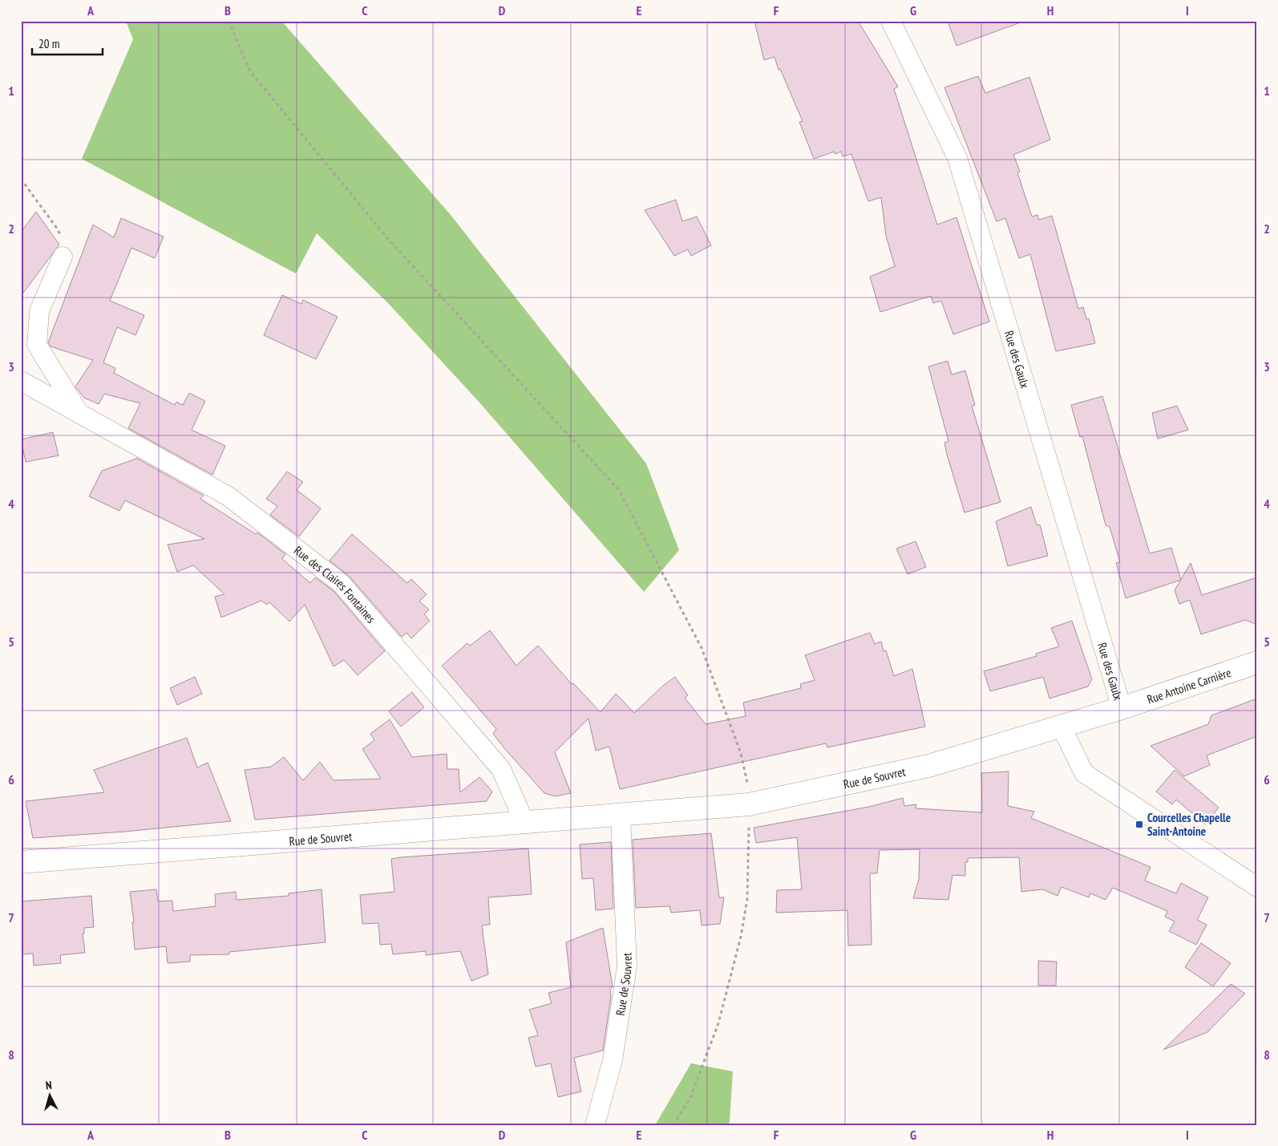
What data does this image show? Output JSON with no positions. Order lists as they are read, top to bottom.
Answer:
{
  "streets": {
    "main road": ["Rue Antoine Carnière", "Rue de Souvret"],
    "street": ["Rue des Gaulx", "Rue des Claires Fontaines"]
  },
  "crossings": [
    ["Rue des Gaulx", "Rue Antoine Carnière"],
    ["Rue des Gaulx", "Rue de Souvret"],
    ["Rue des Claires Fontaines", "Rue de Souvret"],
    ["Rue Antoine Carnière", "Rue de Souvret"]
  ],
  "places": {
    "transit": ["Courcelles Chapelle Saint-Antoine"]
  },
  "scale_bar": "20 m",
  "north": "top",
  "grid": {
    "columns": [
      "A",
      "B",
      "C",
      "D",
      "E",
      "F",
      "G",
      "H",
      "I"
    ],
    "rows": [
      "1",
      "2",
      "3",
      "4",
      "5",
      "6",
      "7",
      "8"
    ]
  }
}
